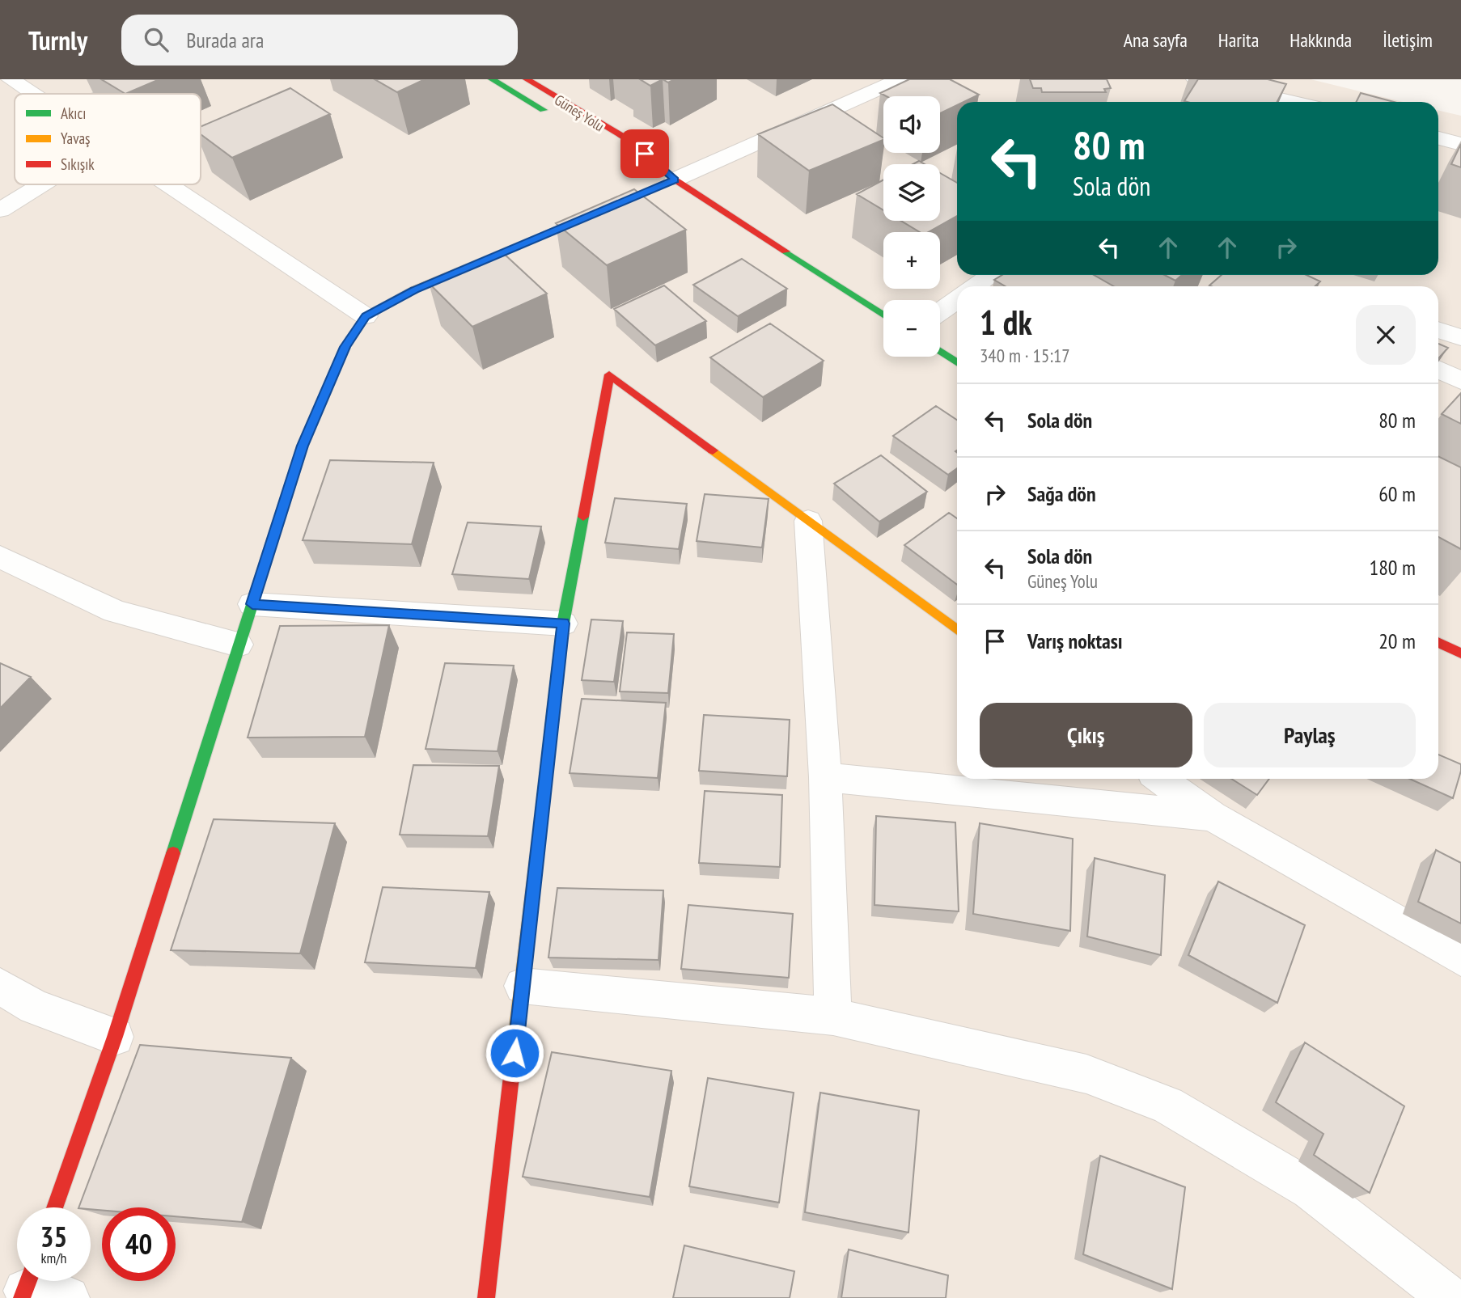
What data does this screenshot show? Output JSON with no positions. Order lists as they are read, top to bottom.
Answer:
{
  "streets": {
    "street": ["Güneş Yolu"]
  },
  "legend": ["Akıcı", "Yavaş", "Sıkışık"],
  "page": {
    "header": "Turnly",
    "search": "Burada ara",
    "nav": [
      "Ana sayfa",
      "Harita",
      "Hakkında",
      "İletişim"
    ],
    "map_buttons": ["+", "−"],
    "turn": ["80 m", "Sola dön"],
    "heading": ["1 dk", "340 m · 15:17"],
    "list": [
      {
        "name": "Sola dön",
        "value": "80 m"
      },
      {
        "name": "Sağa dön",
        "value": "60 m"
      },
      {
        "name": "Sola dön",
        "note": "Güneş Yolu",
        "value": "180 m"
      },
      {
        "name": "Varış noktası",
        "value": "20 m"
      }
    ],
    "buttons": ["Çıkış", "Paylaş"],
    "speed": "35 km/h",
    "limit": "40"
  }
}
